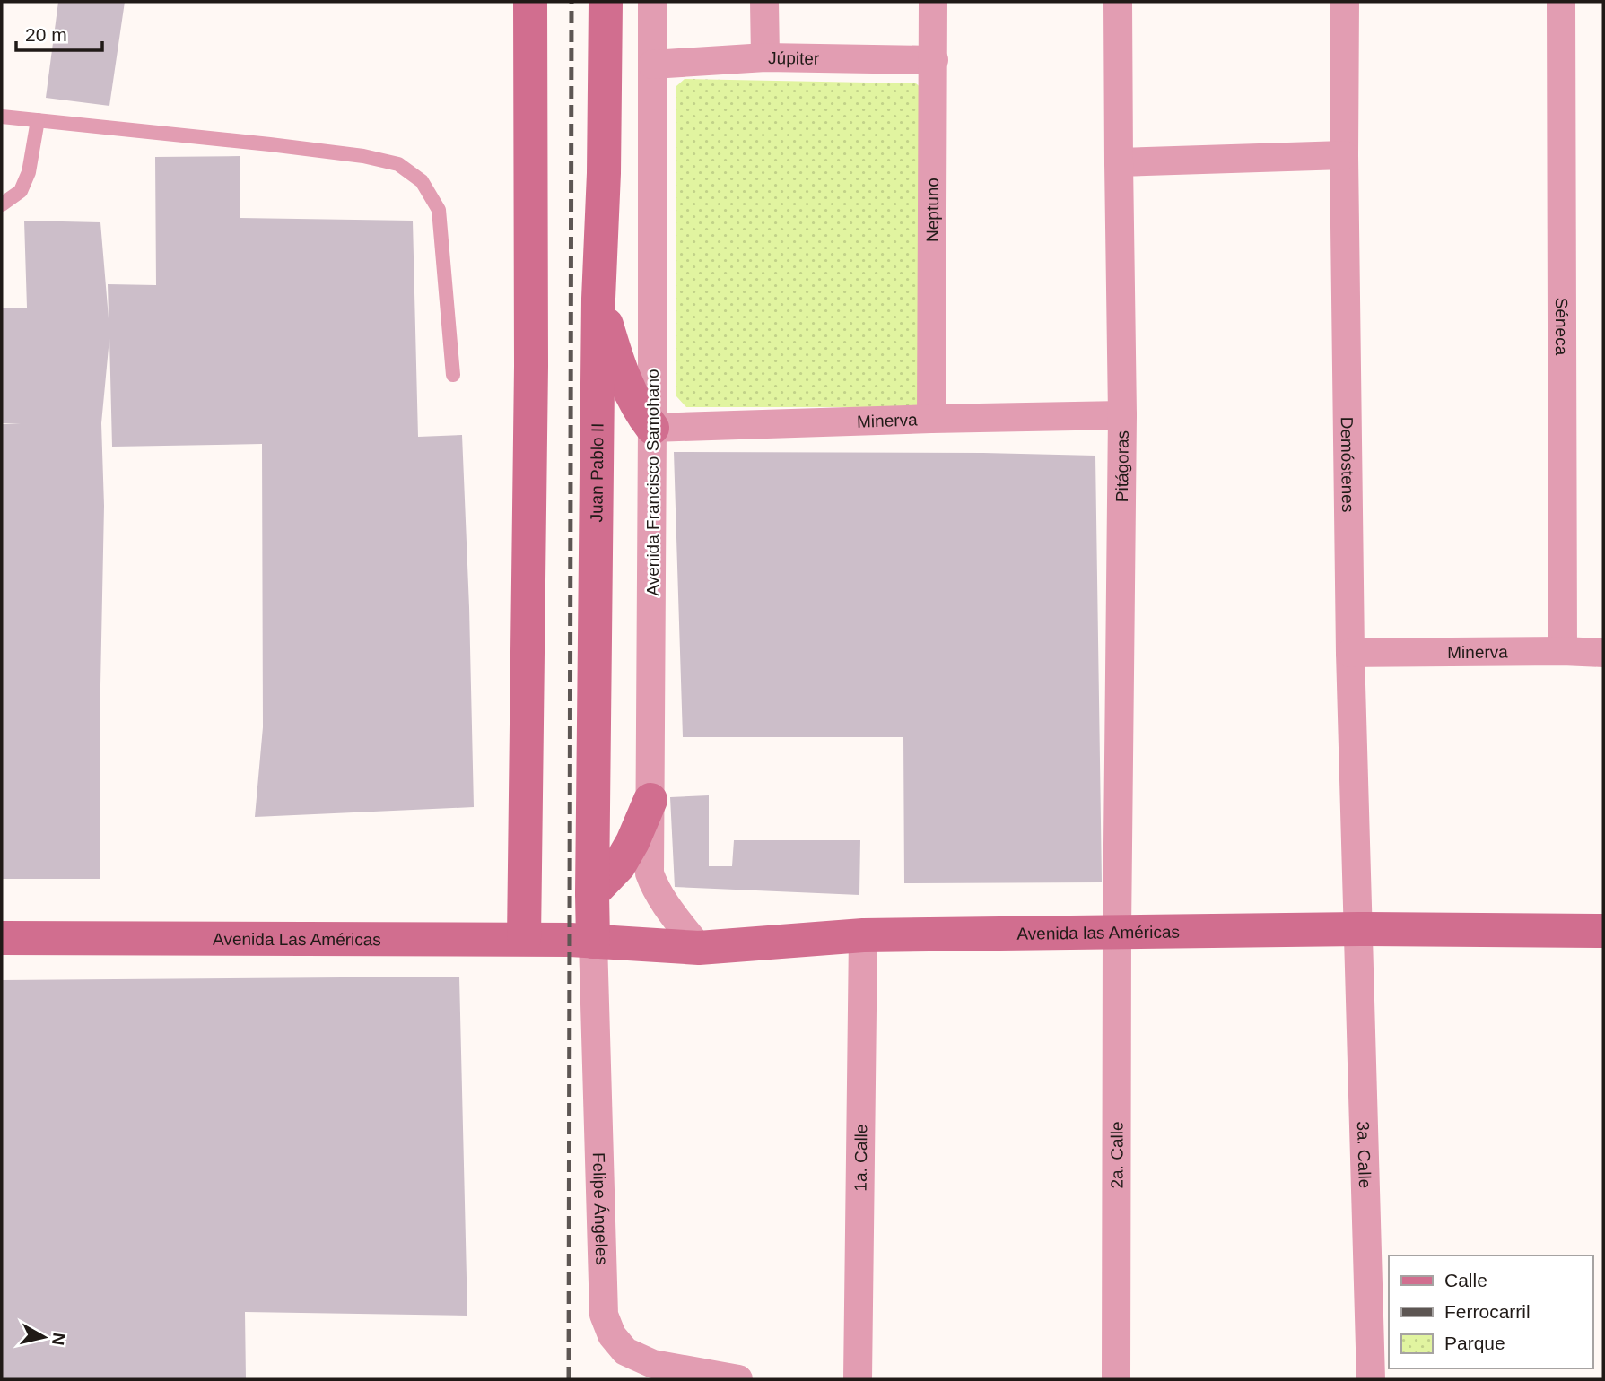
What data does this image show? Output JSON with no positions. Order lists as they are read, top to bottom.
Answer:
{
  "streets": {
    "main road": ["Juan Pablo II", "Avenida las Américas", "Avenida Las Américas"],
    "street": [
      "Júpiter",
      "Neptuno",
      "Séneca",
      "Minerva",
      "Demóstenes",
      "Pitágoras",
      "Avenida Francisco Samohano",
      "3a. Calle",
      "2a. Calle",
      "1a. Calle",
      "Felipe Ángeles"
    ]
  },
  "crossings": [
    ["Júpiter", "Neptuno"],
    ["Júpiter", "Avenida Francisco Samohano"],
    ["Neptuno", "Minerva"],
    ["Séneca", "Minerva"],
    ["Minerva", "Demóstenes"],
    ["Minerva", "Pitágoras"],
    ["Minerva", "Avenida Francisco Samohano"],
    ["Demóstenes", "Avenida las Américas"],
    ["Demóstenes", "3a. Calle"],
    ["Pitágoras", "Avenida las Américas"],
    ["Pitágoras", "2a. Calle"],
    ["Juan Pablo II", "Avenida las Américas"],
    ["Juan Pablo II", "Avenida Las Américas"],
    ["Juan Pablo II", "Felipe Ángeles"],
    ["Avenida Francisco Samohano", "Avenida las Américas"],
    ["Avenida las Américas", "Avenida Las Américas"],
    ["Avenida las Américas", "3a. Calle"],
    ["Avenida las Américas", "2a. Calle"],
    ["Avenida las Américas", "1a. Calle"],
    ["Avenida las Américas", "Felipe Ángeles"],
    ["Avenida Las Américas", "Felipe Ángeles"]
  ],
  "legend": ["Calle", "Ferrocarril", "Parque"],
  "scale_bar": "20 m",
  "north": "right"
}
